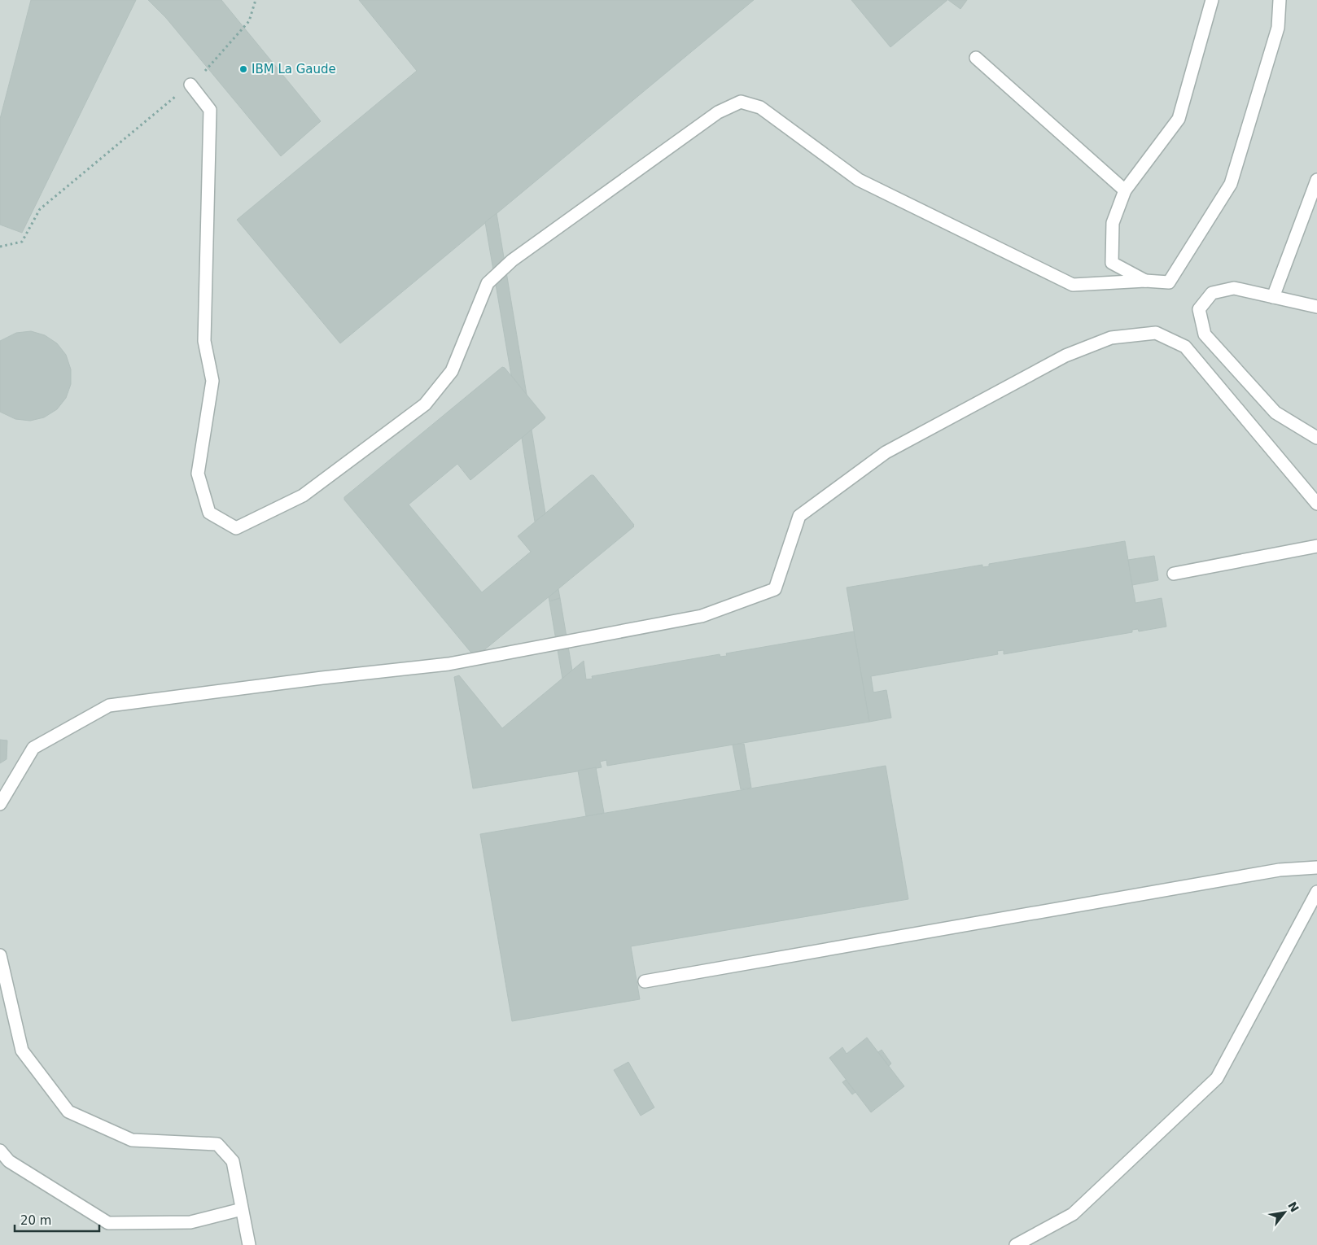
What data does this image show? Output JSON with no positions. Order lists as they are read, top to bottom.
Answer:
{
  "places": ["IBM La Gaude"],
  "scale_bar": "20 m",
  "north": "top right"
}
